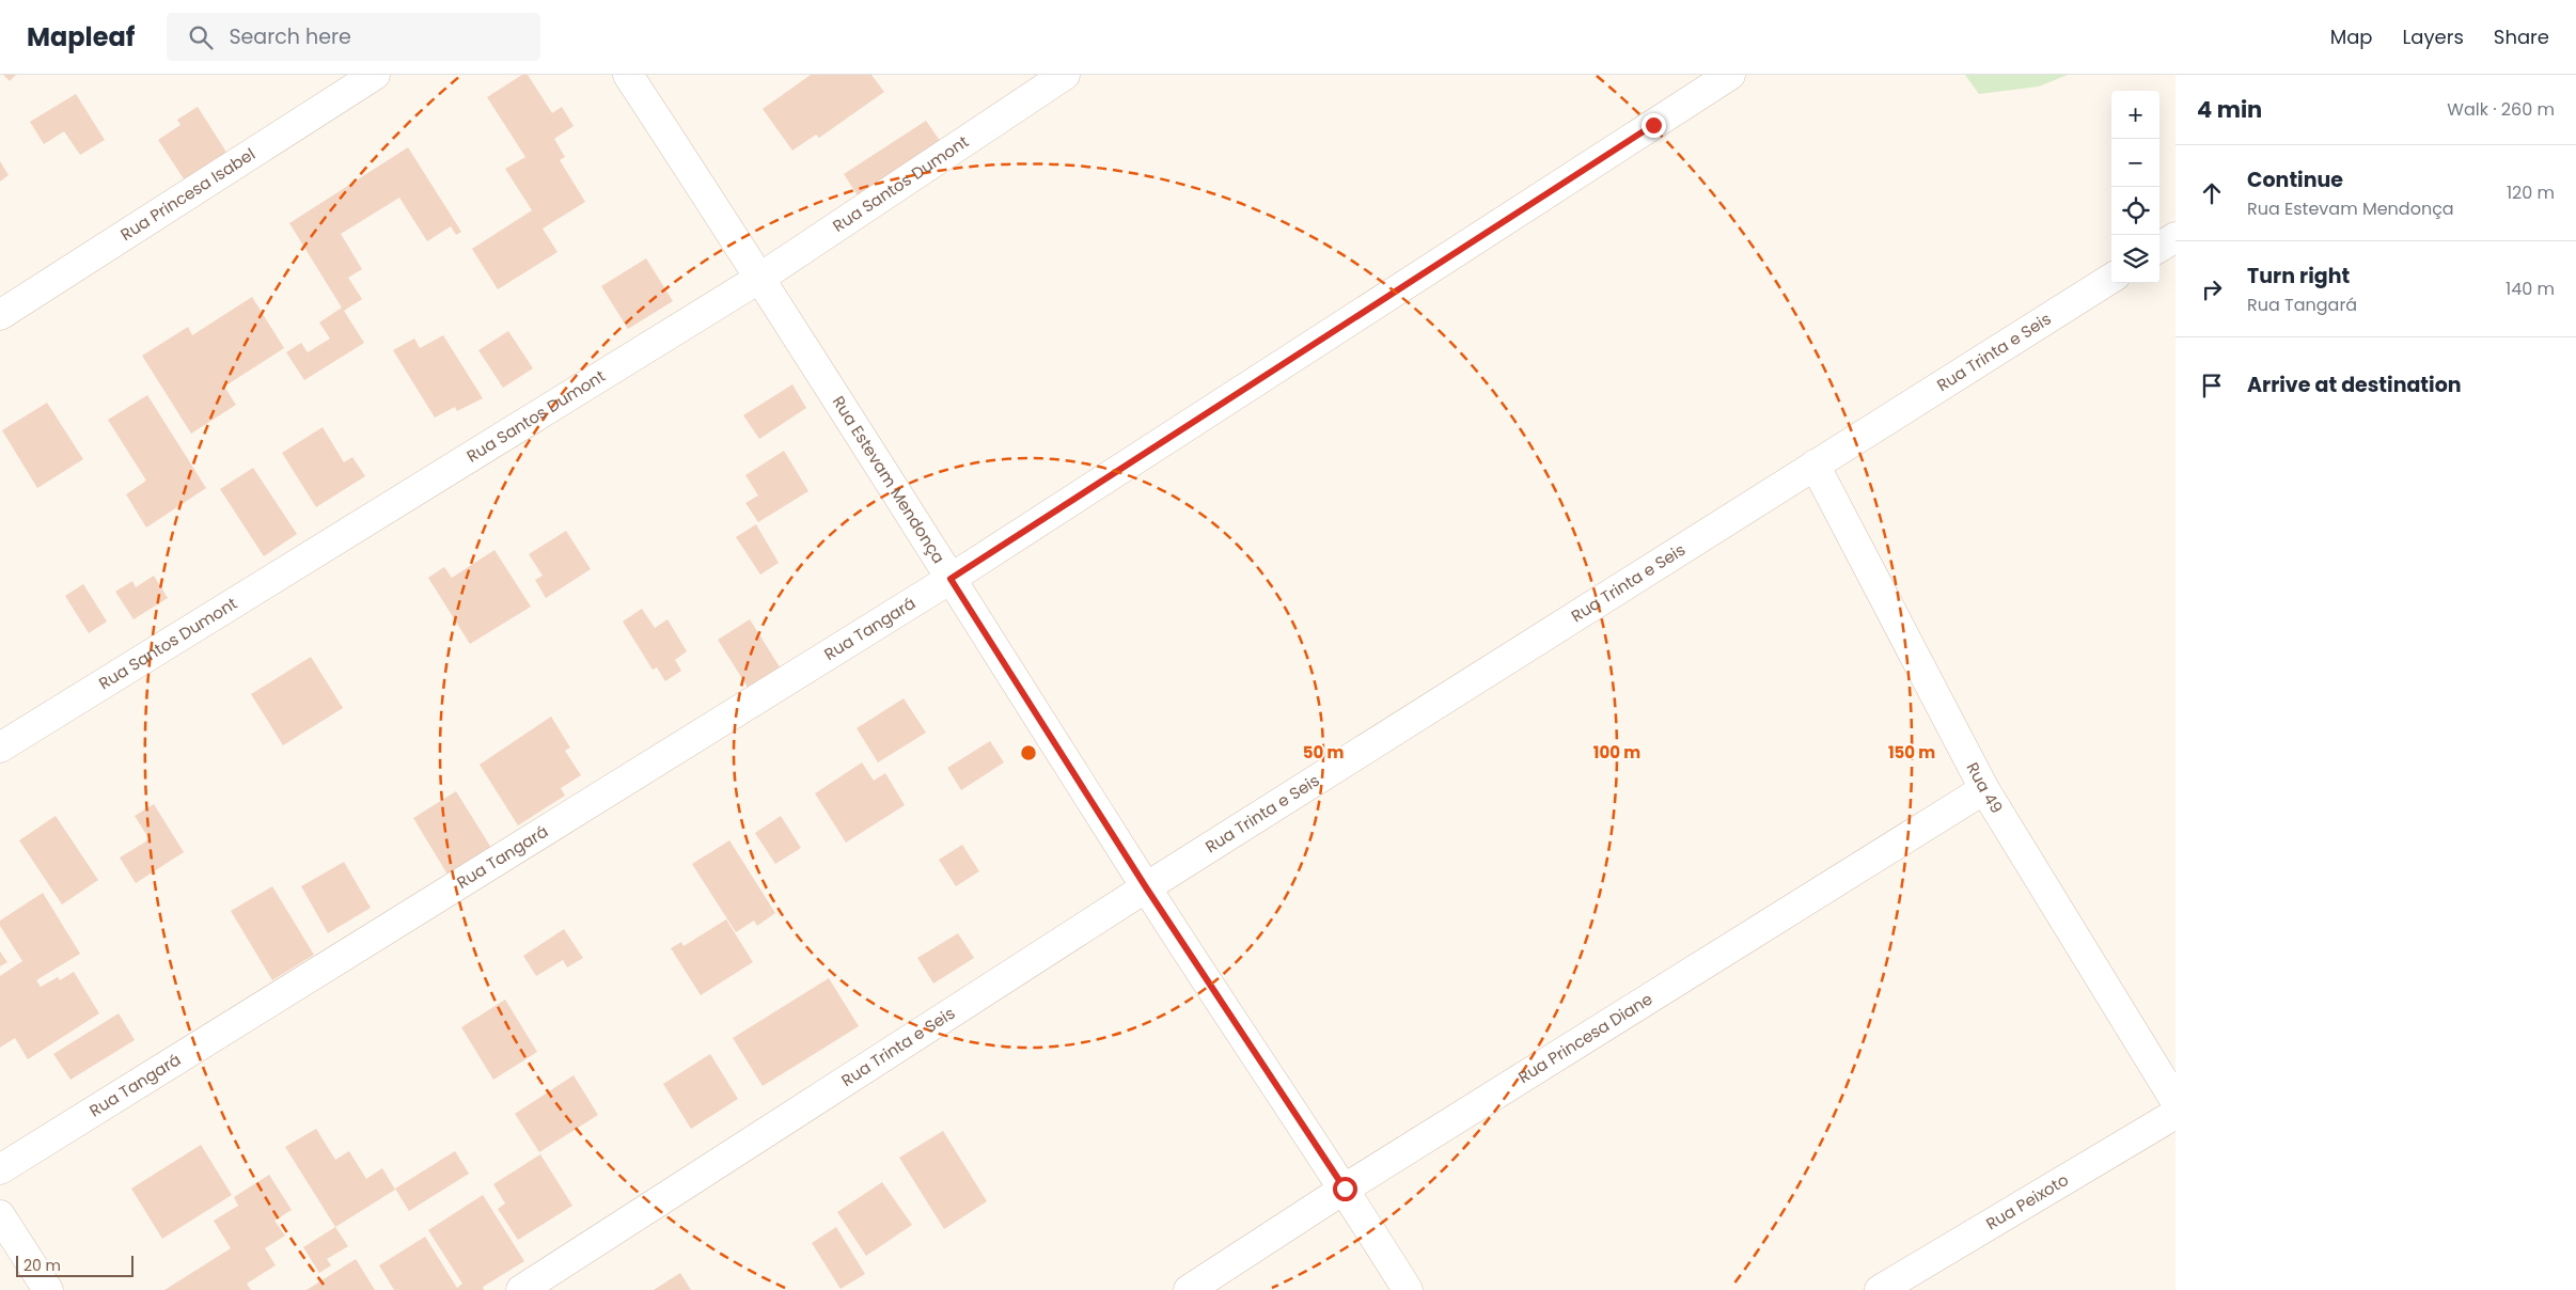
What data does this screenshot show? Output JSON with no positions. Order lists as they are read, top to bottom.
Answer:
{
  "streets": {
    "street": [
      "Rua Santos Dumont",
      "Rua Princesa Isabel",
      "Rua Trinta e Seis",
      "Rua Estevam Mendonça",
      "Rua Tangará",
      "Rua 49",
      "Rua Princesa Diane",
      "Rua Peixoto"
    ]
  },
  "crossings": [
    ["Rua Santos Dumont", "Rua Estevam Mendonça"],
    ["Rua Trinta e Seis", "Rua Estevam Mendonça"],
    ["Rua Trinta e Seis", "Rua 49"],
    ["Rua Estevam Mendonça", "Rua Tangará"],
    ["Rua Estevam Mendonça", "Rua Princesa Diane"],
    ["Rua 49", "Rua Princesa Diane"]
  ],
  "scale_bar": "20 m",
  "page": {
    "header": "Mapleaf",
    "search": "Search here",
    "nav": ["Map", "Layers", "Share"],
    "heading": ["4 min", "Walk · 260 m"],
    "map_buttons": ["+", "−"],
    "list": [
      ["Continue", "Rua Estevam Mendonça", "120 m"],
      ["Turn right", "Rua Tangará", "140 m"],
      "Arrive at destination"
    ],
    "scale": "20 m"
  },
  "rings": ["50 m", "100 m", "150 m"]
}
